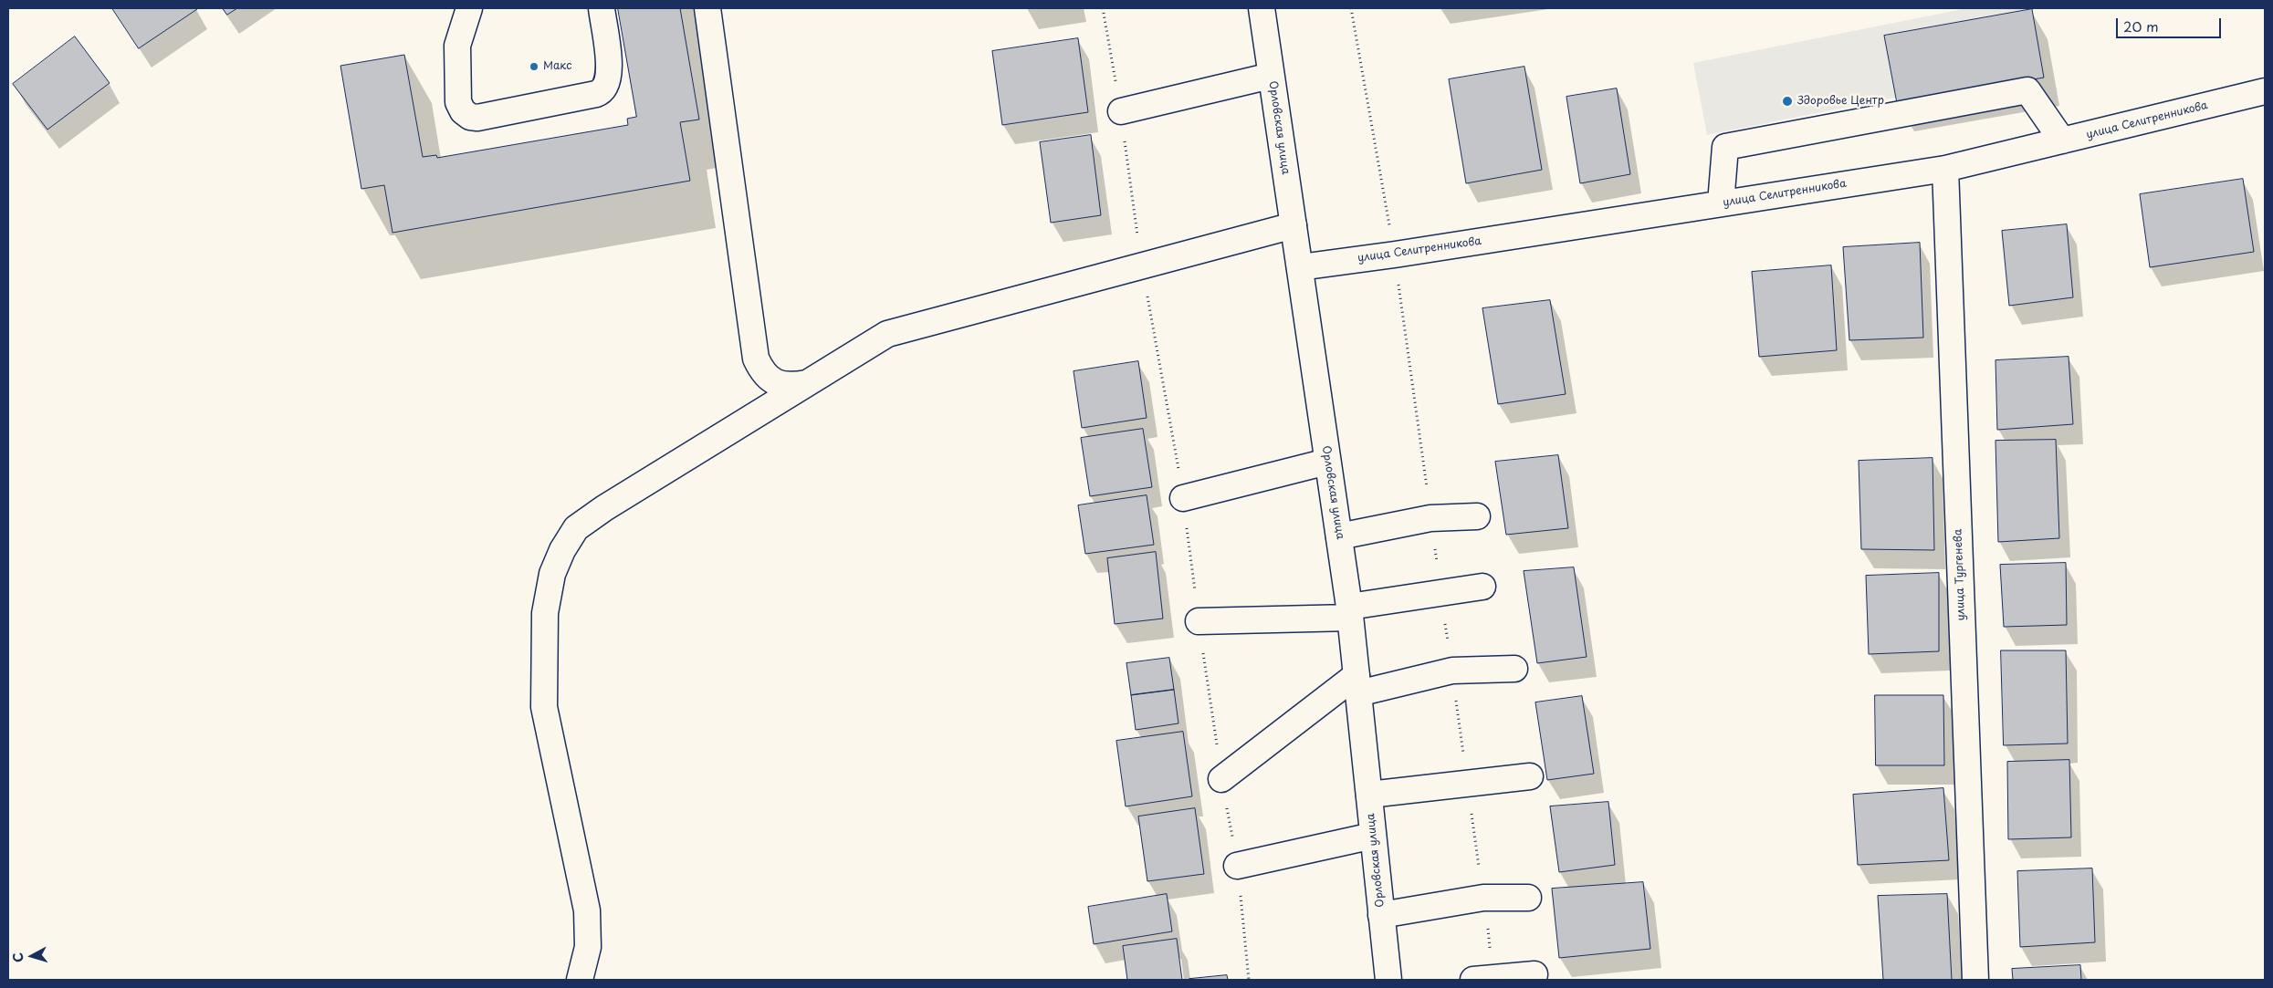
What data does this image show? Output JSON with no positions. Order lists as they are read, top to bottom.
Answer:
{
  "streets": {
    "street": ["улица Селитренникова", "Орловская улица", "улица Тургенева"]
  },
  "crossings": [
    ["улица Селитренникова", "Орловская улица"],
    ["улица Селитренникова", "улица Тургенева"]
  ],
  "places": ["Макс", "Здоровье Центр"],
  "scale_bar": "20 m",
  "north": "left"
}
